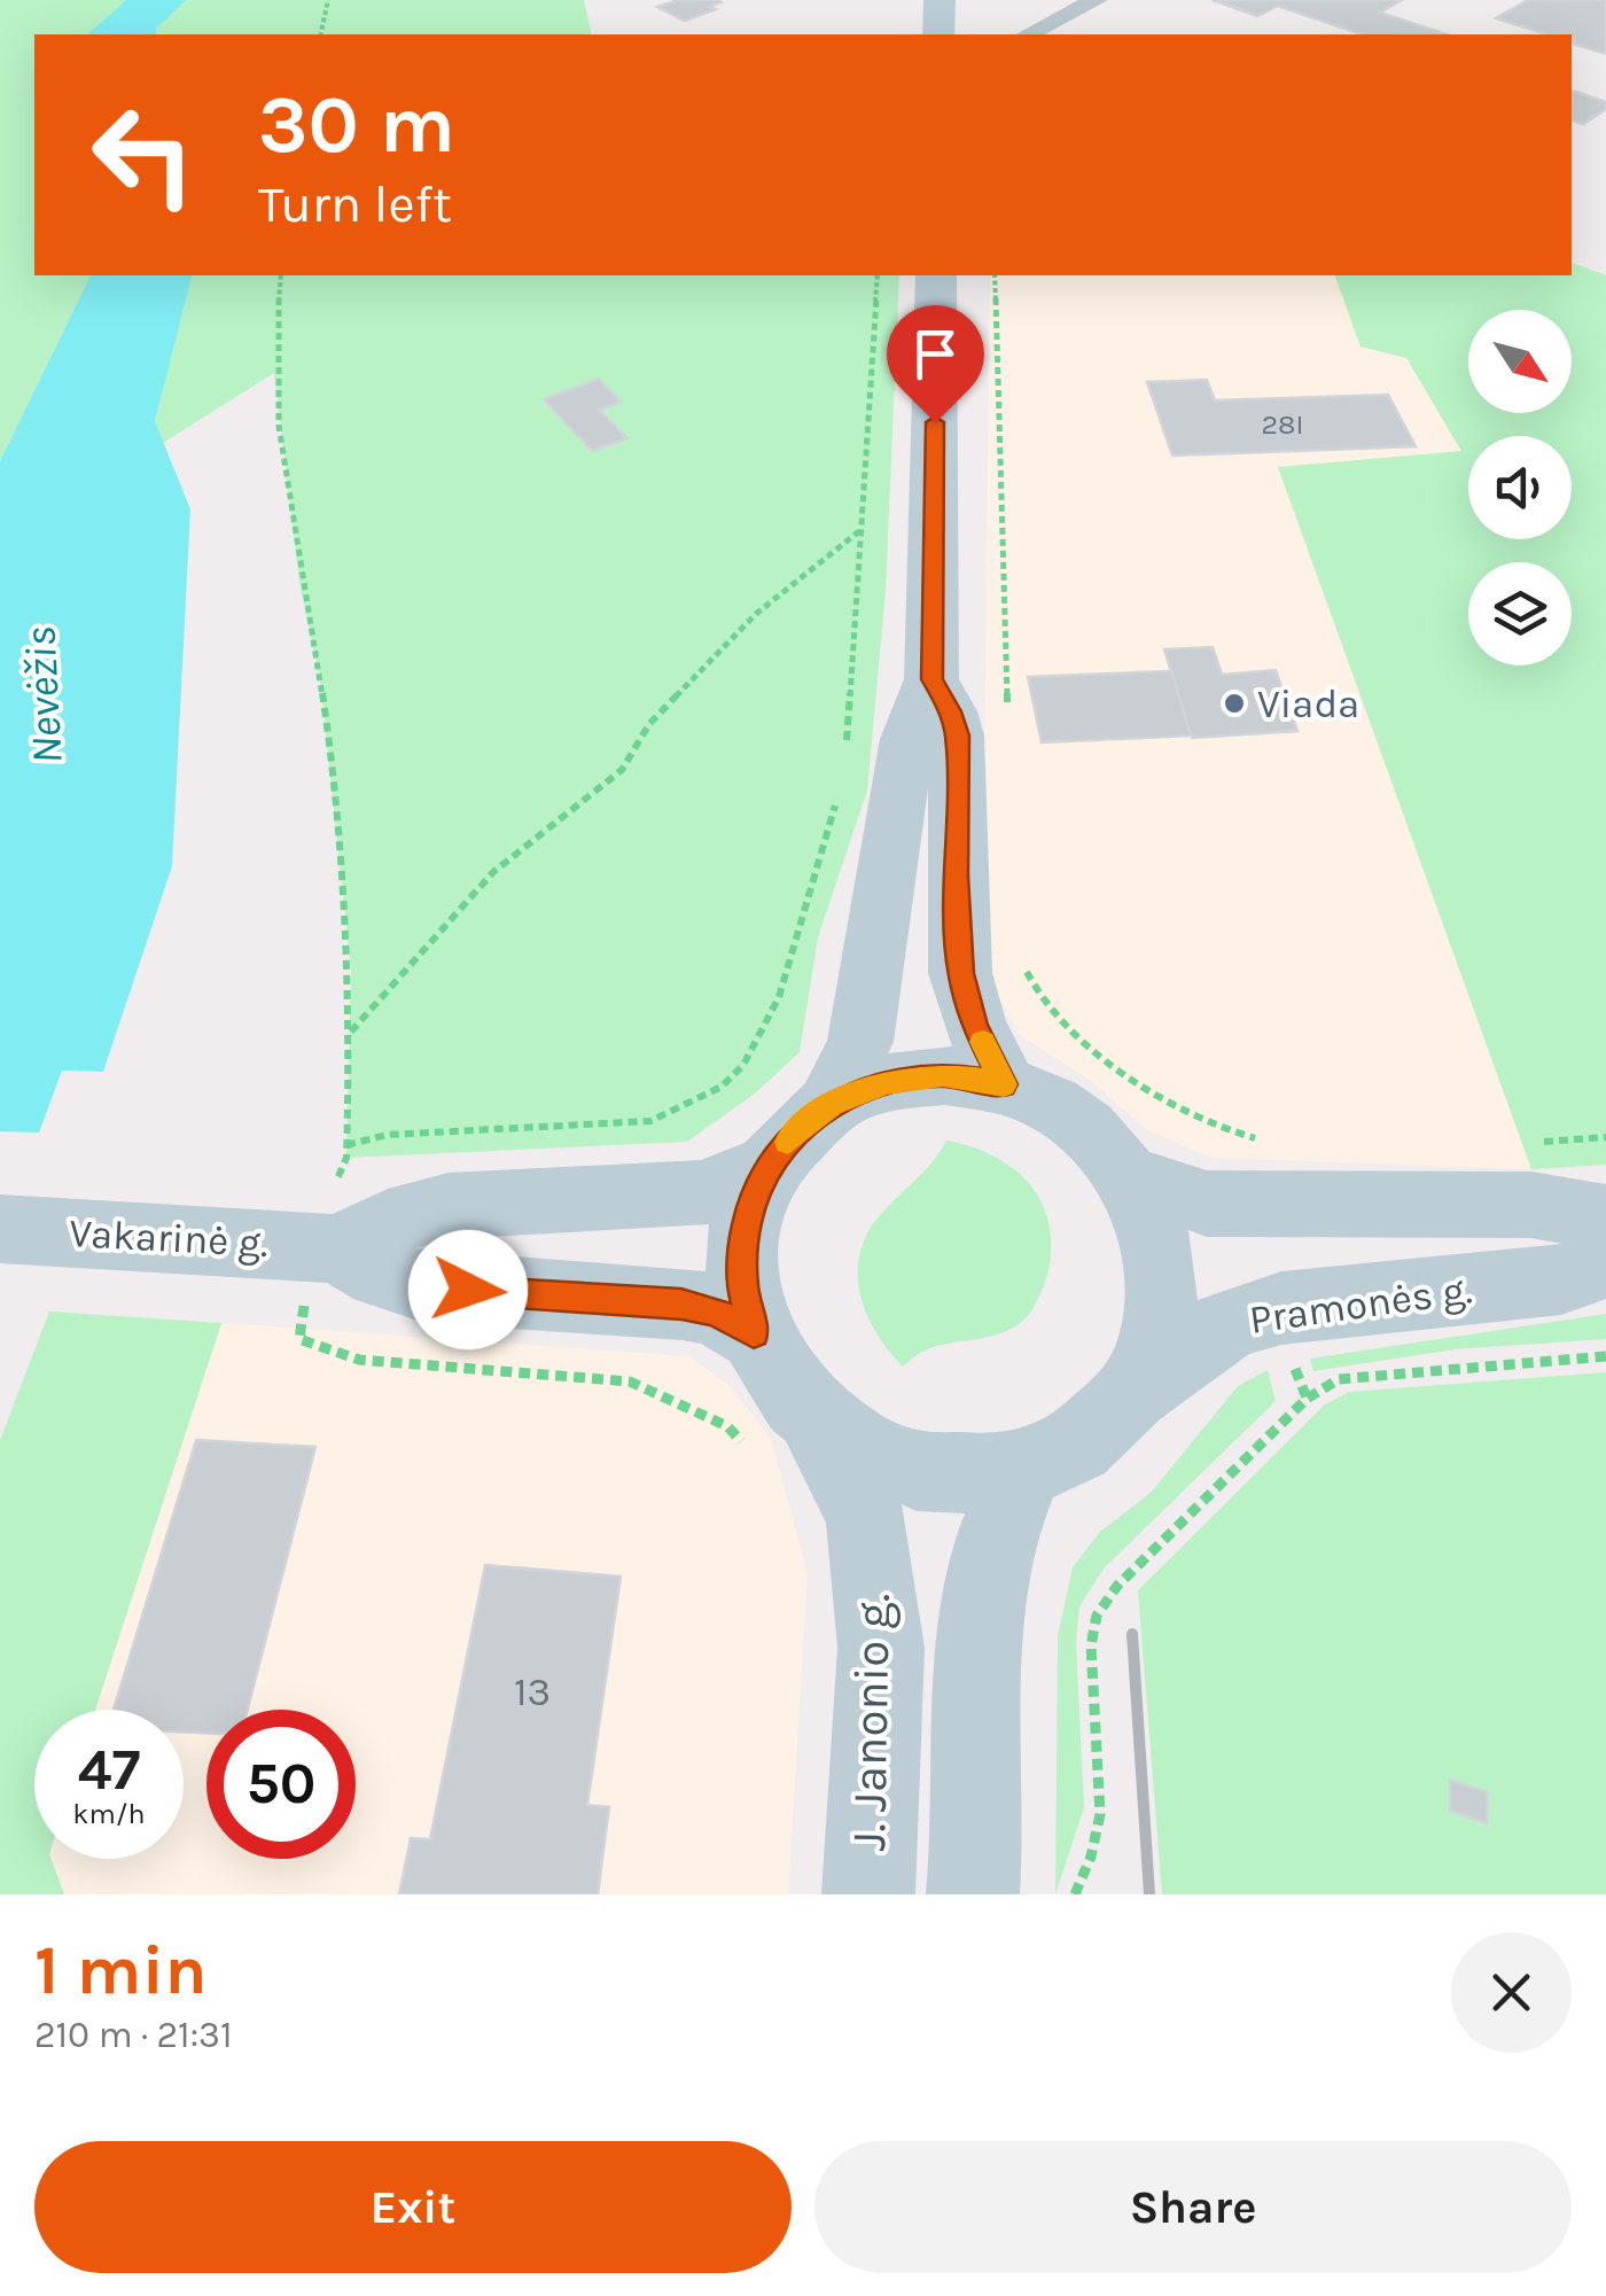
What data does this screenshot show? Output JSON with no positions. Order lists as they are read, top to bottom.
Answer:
{
  "streets": {
    "main road": ["Vakarinė g.", "Pramonės g.", "J. Janonio g."]
  },
  "water": ["Nevėžis"],
  "places": ["Viada"],
  "house_numbers": ["28I", "13"],
  "north": "bottom right",
  "page": {
    "turn": ["30 m", "Turn left"],
    "speed": "47 km/h",
    "limit": "50",
    "heading": ["1 min", "210 m · 21:31"],
    "buttons": ["Exit", "Share"]
  }
}
